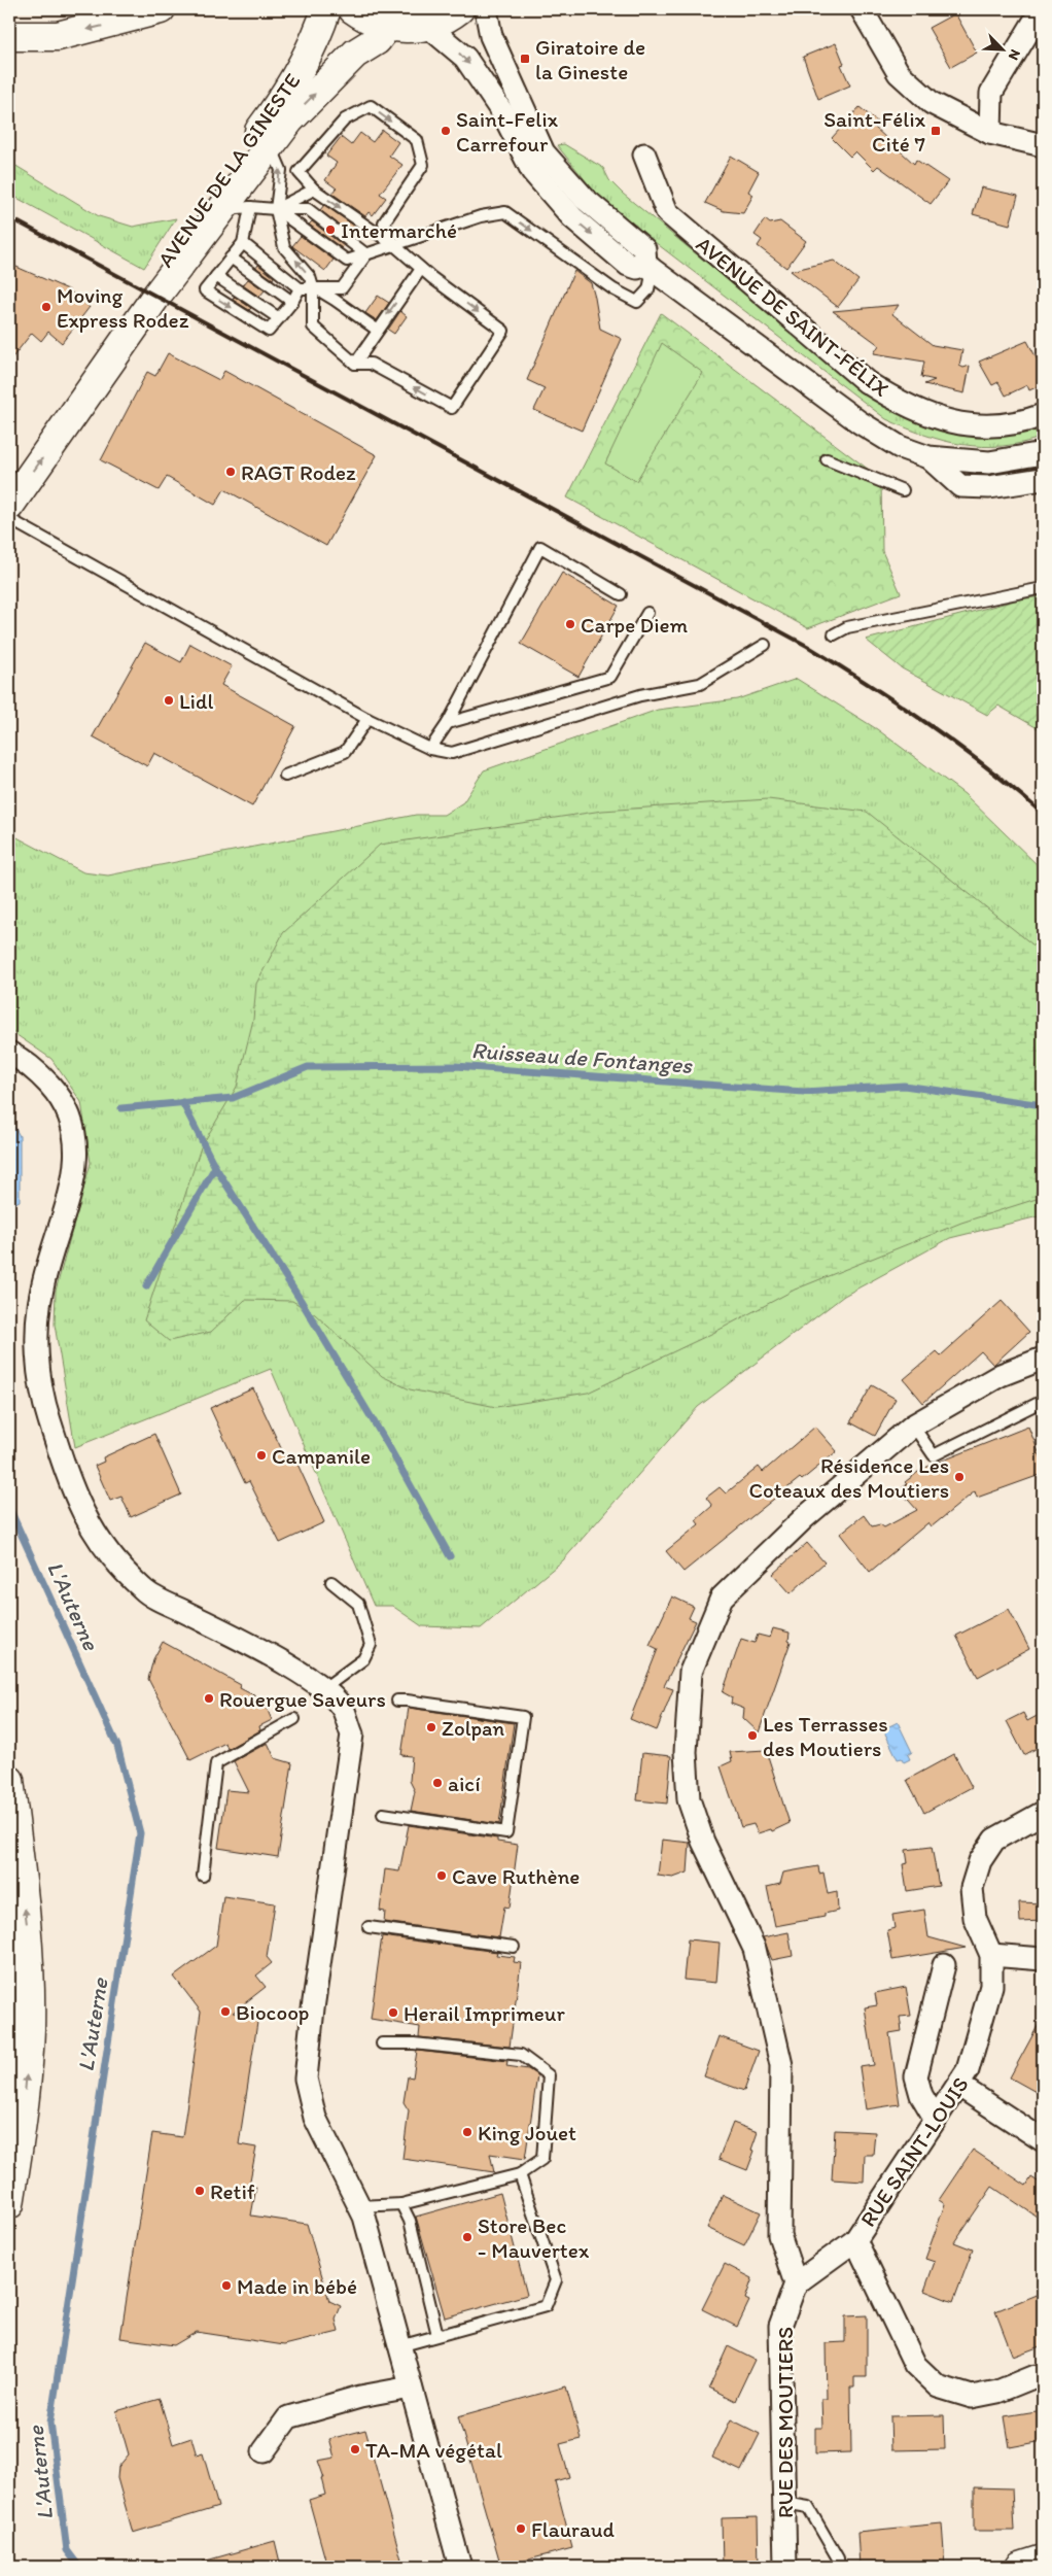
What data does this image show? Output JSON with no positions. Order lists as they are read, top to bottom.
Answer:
{
  "streets": {
    "main road": ["AVENUE DE LA GINESTE"],
    "street": ["AVENUE DE SAINT-FÉLIX", "RUE SAINT-LOUIS", "RUE DES MOUTIERS"]
  },
  "crossings": [
    ["RUE SAINT-LOUIS", "RUE DES MOUTIERS"]
  ],
  "water": ["Ruisseau de Fontanges", "L'Auterne"],
  "places": {
    "transit": ["Giratoire de la Gineste", "Saint-Félix Cité 7"],
    "other": [
      "Saint-Felix Carrefour",
      "Intermarché",
      "Moving Express Rodez",
      "RAGT Rodez",
      "Carpe Diem",
      "Lidl",
      "Campanile",
      "Résidence Les Coteaux des Moutiers",
      "Rouergue Saveurs",
      "Zolpan",
      "Les Terrasses des Moutiers",
      "aicí",
      "Cave Ruthène",
      "Biocoop",
      "Herail Imprimeur",
      "King Jouet",
      "Retif",
      "Store Bec - Mauvertex",
      "Made in bébé",
      "TA-MA végétal",
      "Flauraud"
    ]
  },
  "north": "bottom right"
}
